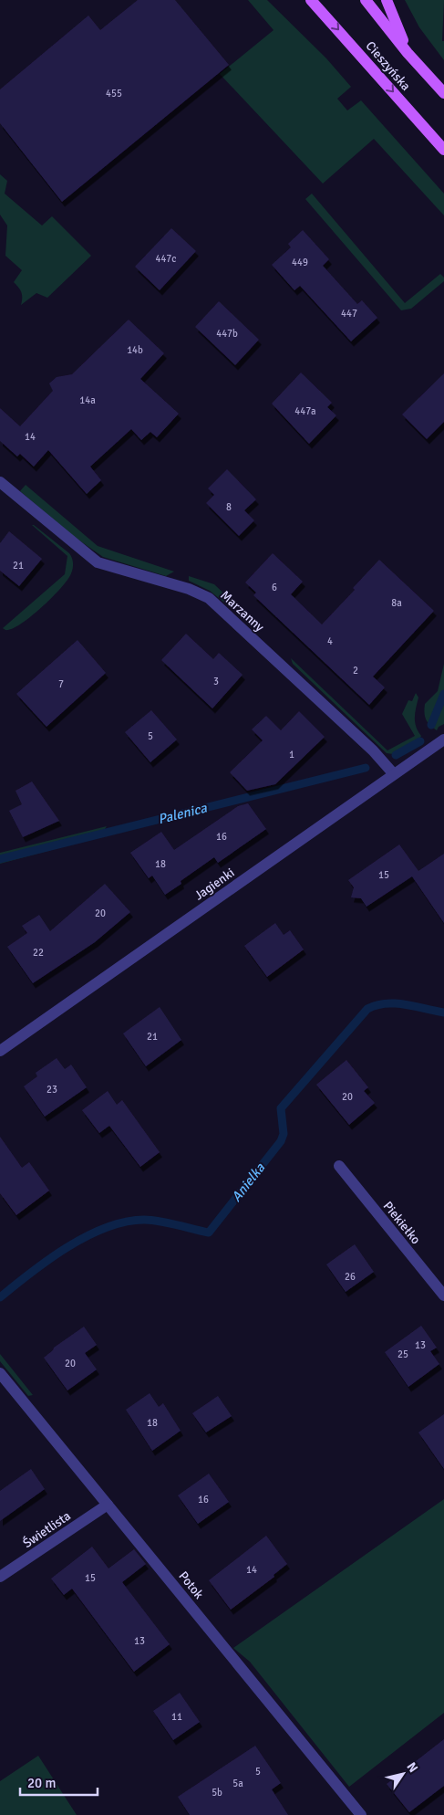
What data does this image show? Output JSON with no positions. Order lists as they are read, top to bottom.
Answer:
{
  "streets": {
    "main road": ["Cieszyńska"],
    "street": [
      "Marzanny",
      "Jagienki",
      "Piekiełko",
      "Świetlista",
      "Potok"
    ]
  },
  "crossings": [
    ["Marzanny", "Jagienki"],
    ["Świetlista", "Potok"]
  ],
  "water": ["Palenica", "Anielka"],
  "house_numbers": [
    "455",
    "447c",
    "449",
    "447",
    "447b",
    "14b",
    "14a",
    "447a",
    "14",
    "8",
    "21",
    "6",
    "8a",
    "4",
    "2",
    "3",
    "7",
    "5",
    "1",
    "16",
    "18",
    "15",
    "20",
    "22",
    "21",
    "23",
    "20",
    "26",
    "13",
    "25",
    "20",
    "18",
    "16",
    "14",
    "15",
    "13",
    "11",
    "5",
    "5a",
    "5b"
  ],
  "scale_bar": "20 m",
  "north": "top right"
}
